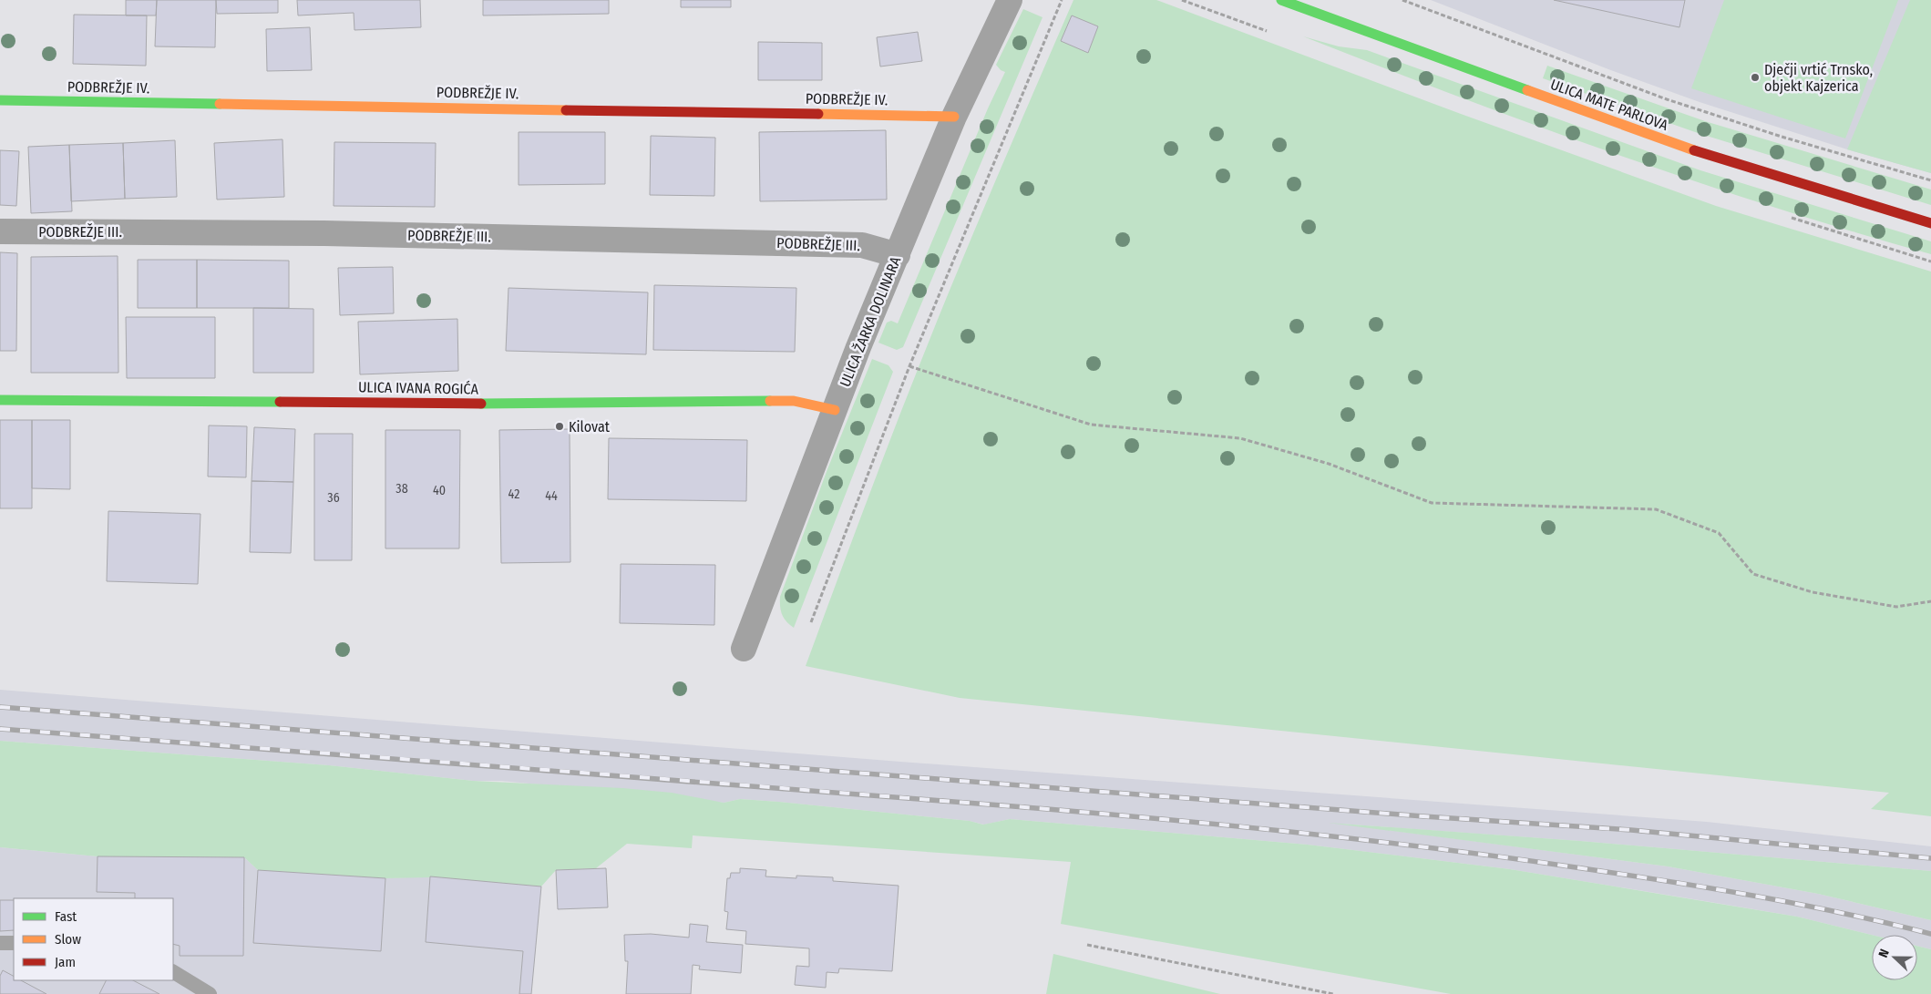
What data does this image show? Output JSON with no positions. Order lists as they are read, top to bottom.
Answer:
{
  "streets": {
    "street": [
      "PODBREŽJE IV.",
      "ULICA MATE PARLOVA",
      "PODBREŽJE III.",
      "ULICA ŽARKA DOLINARA",
      "ULICA IVANA ROGIĆA"
    ]
  },
  "crossings": [
    ["PODBREŽJE IV.", "ULICA ŽARKA DOLINARA"],
    ["PODBREŽJE III.", "ULICA ŽARKA DOLINARA"],
    ["ULICA ŽARKA DOLINARA", "ULICA IVANA ROGIĆA"]
  ],
  "places": ["Dječji vrtić Trnsko, objekt Kajzerica", "Kilovat"],
  "house_numbers": [
    "38",
    "40",
    "42",
    "44",
    "36"
  ],
  "legend": ["Fast", "Slow", "Jam"],
  "north": "left"
}
